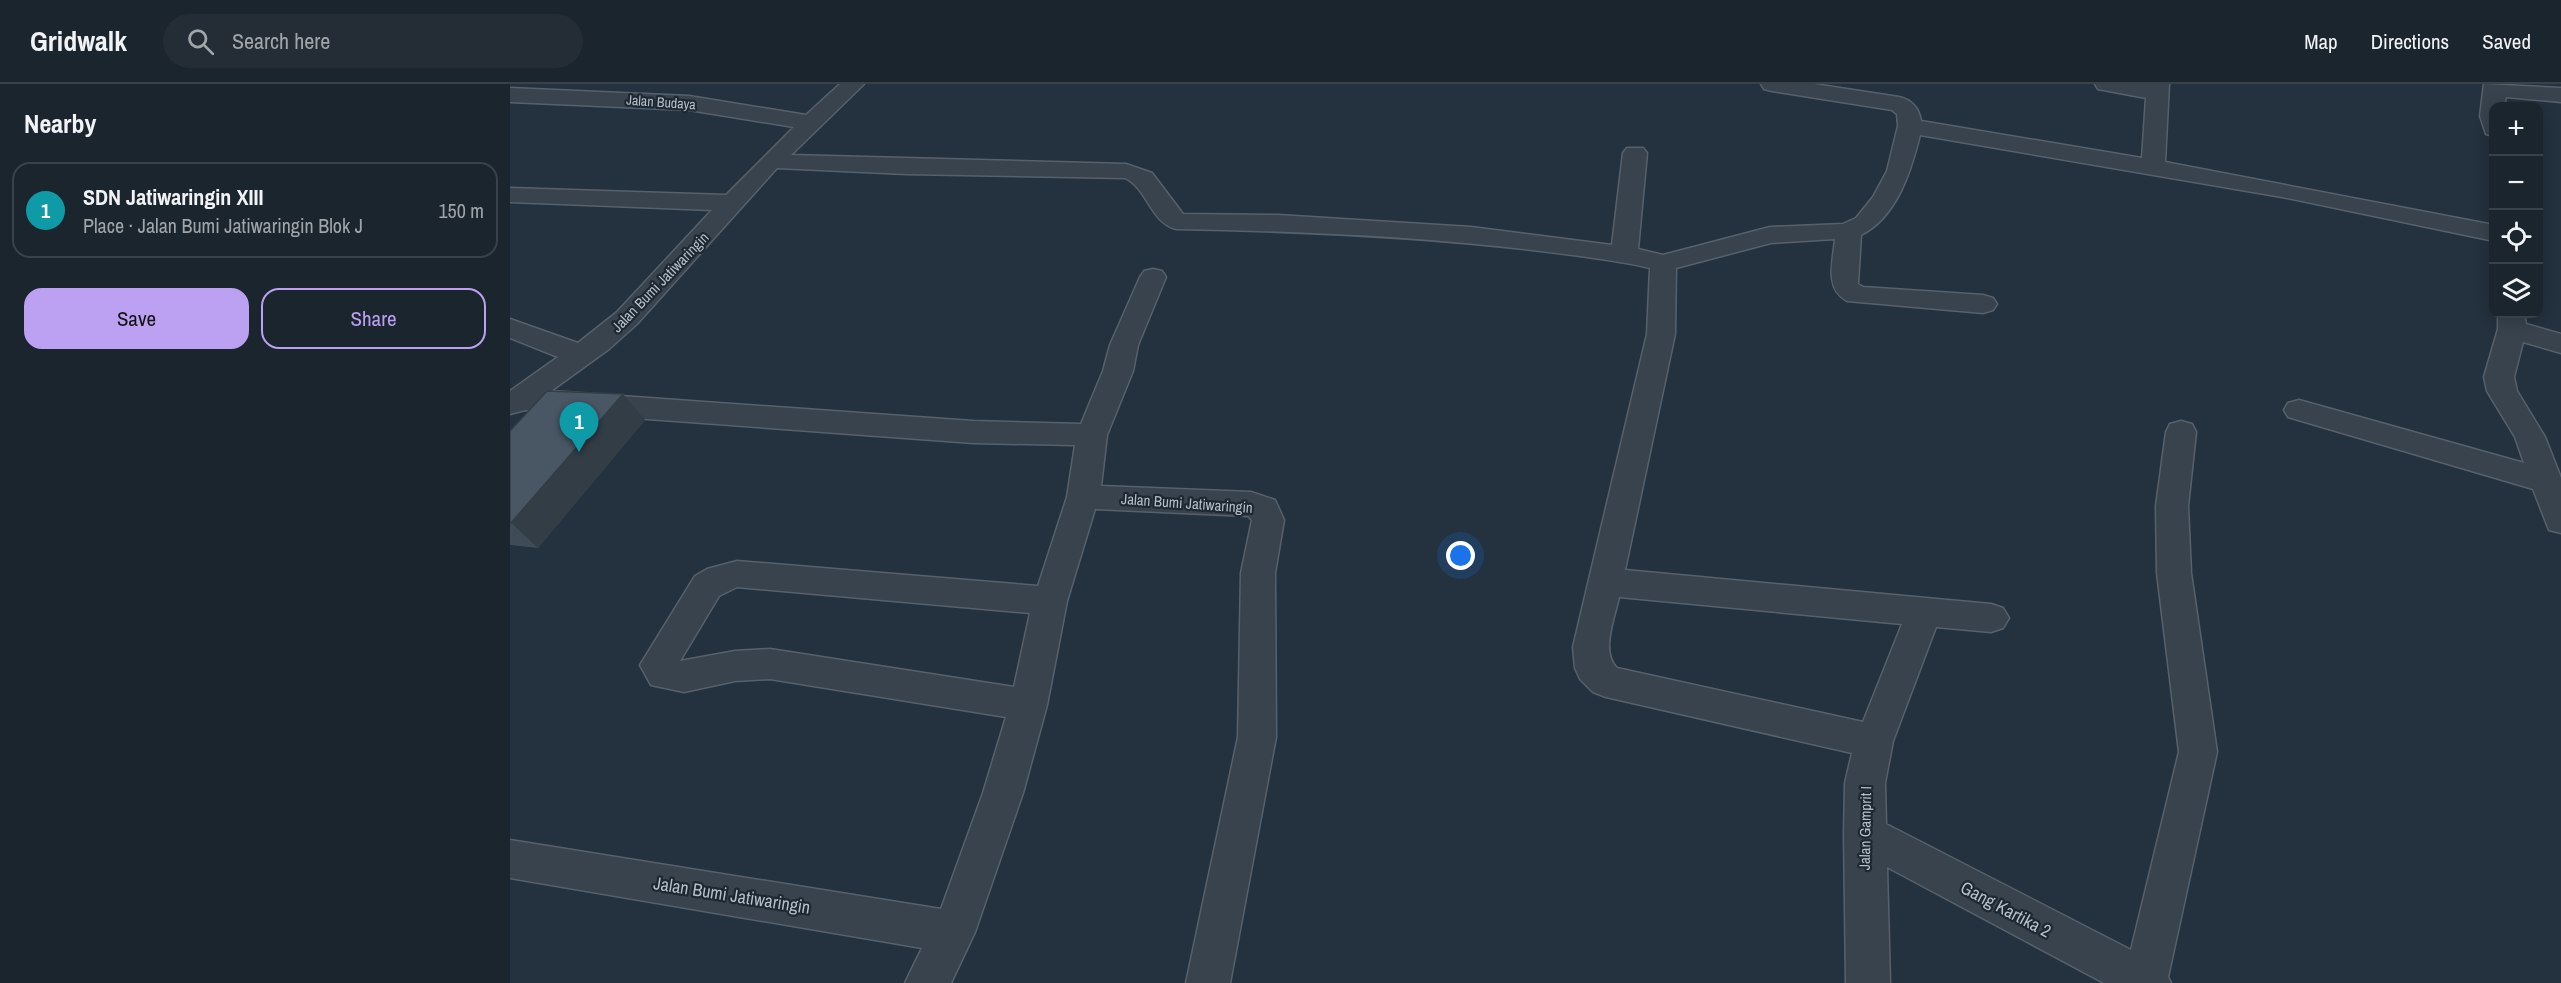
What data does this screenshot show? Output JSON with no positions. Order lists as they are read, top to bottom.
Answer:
{
  "streets": {
    "street": [
      "Jalan Budaya",
      "Jalan Bumi Jatiwaringin",
      "Jalan Gamprit I",
      "Gang Kartika 2"
    ]
  },
  "crossings": [
    ["Jalan Budaya", "Jalan Bumi Jatiwaringin"],
    ["Jalan Gamprit I", "Gang Kartika 2"]
  ],
  "page": {
    "header": "Gridwalk",
    "search": "Search here",
    "nav": ["Map", "Directions", "Saved"],
    "heading": "Nearby",
    "map_buttons": ["+", "−"],
    "list": [
      {
        "mark": "1",
        "name": "SDN Jatiwaringin XIII",
        "note": "Place · Jalan Bumi Jatiwaringin Blok J",
        "value": "150 m"
      }
    ],
    "buttons": ["Save", "Share"],
    "pins": "1"
  }
}
